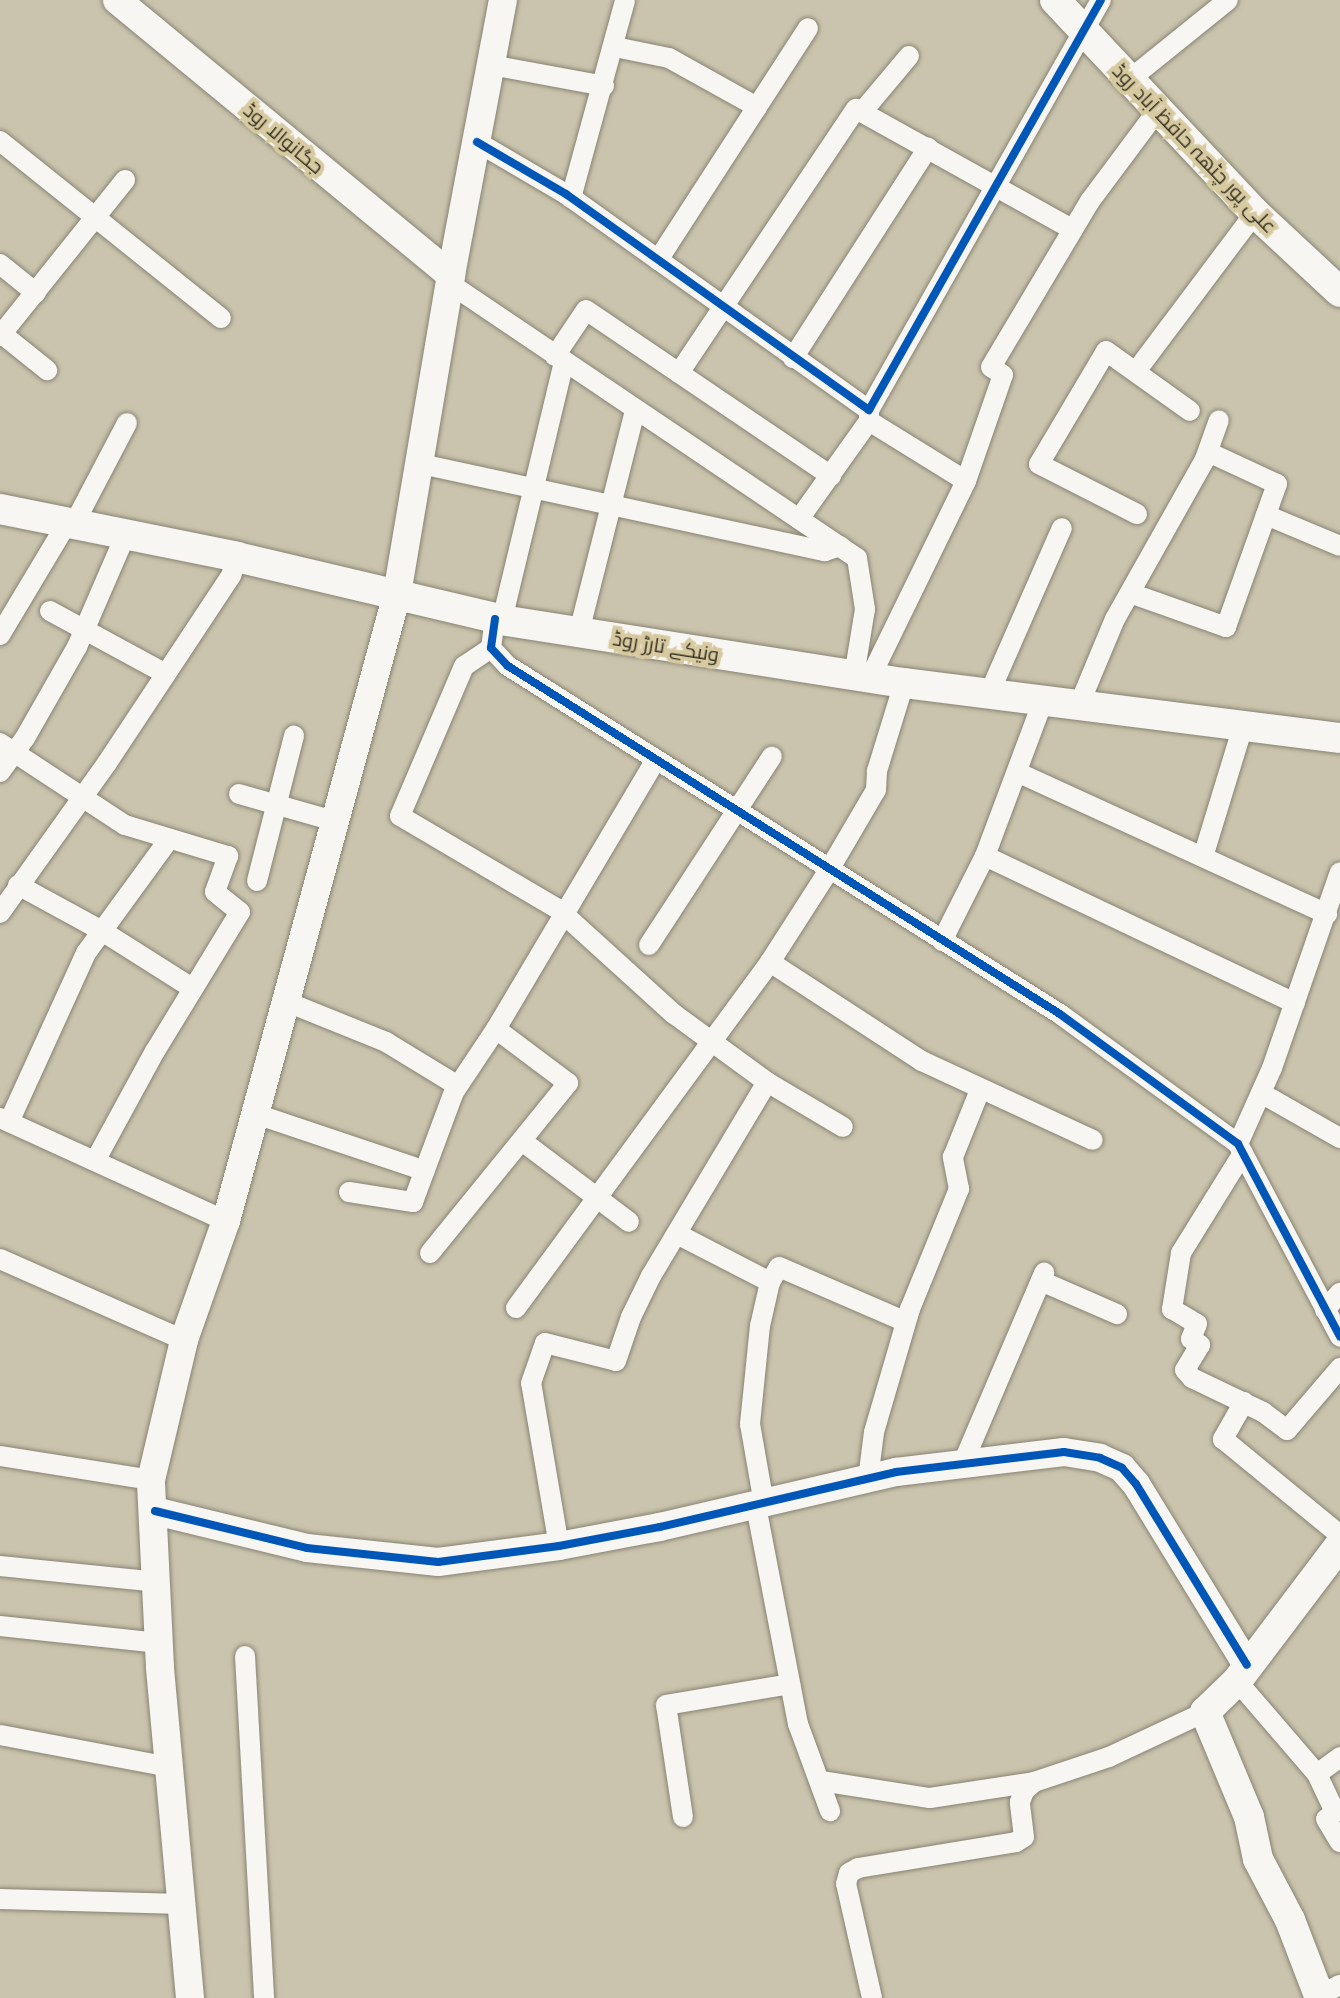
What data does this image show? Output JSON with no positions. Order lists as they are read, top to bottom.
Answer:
{
  "streets": {
    "main road": ["جگانوالا روڈ", "علی پور چٹھہ حافظ آباد روڈ", "ونیکے تارڑ روڈ"]
  }
}
